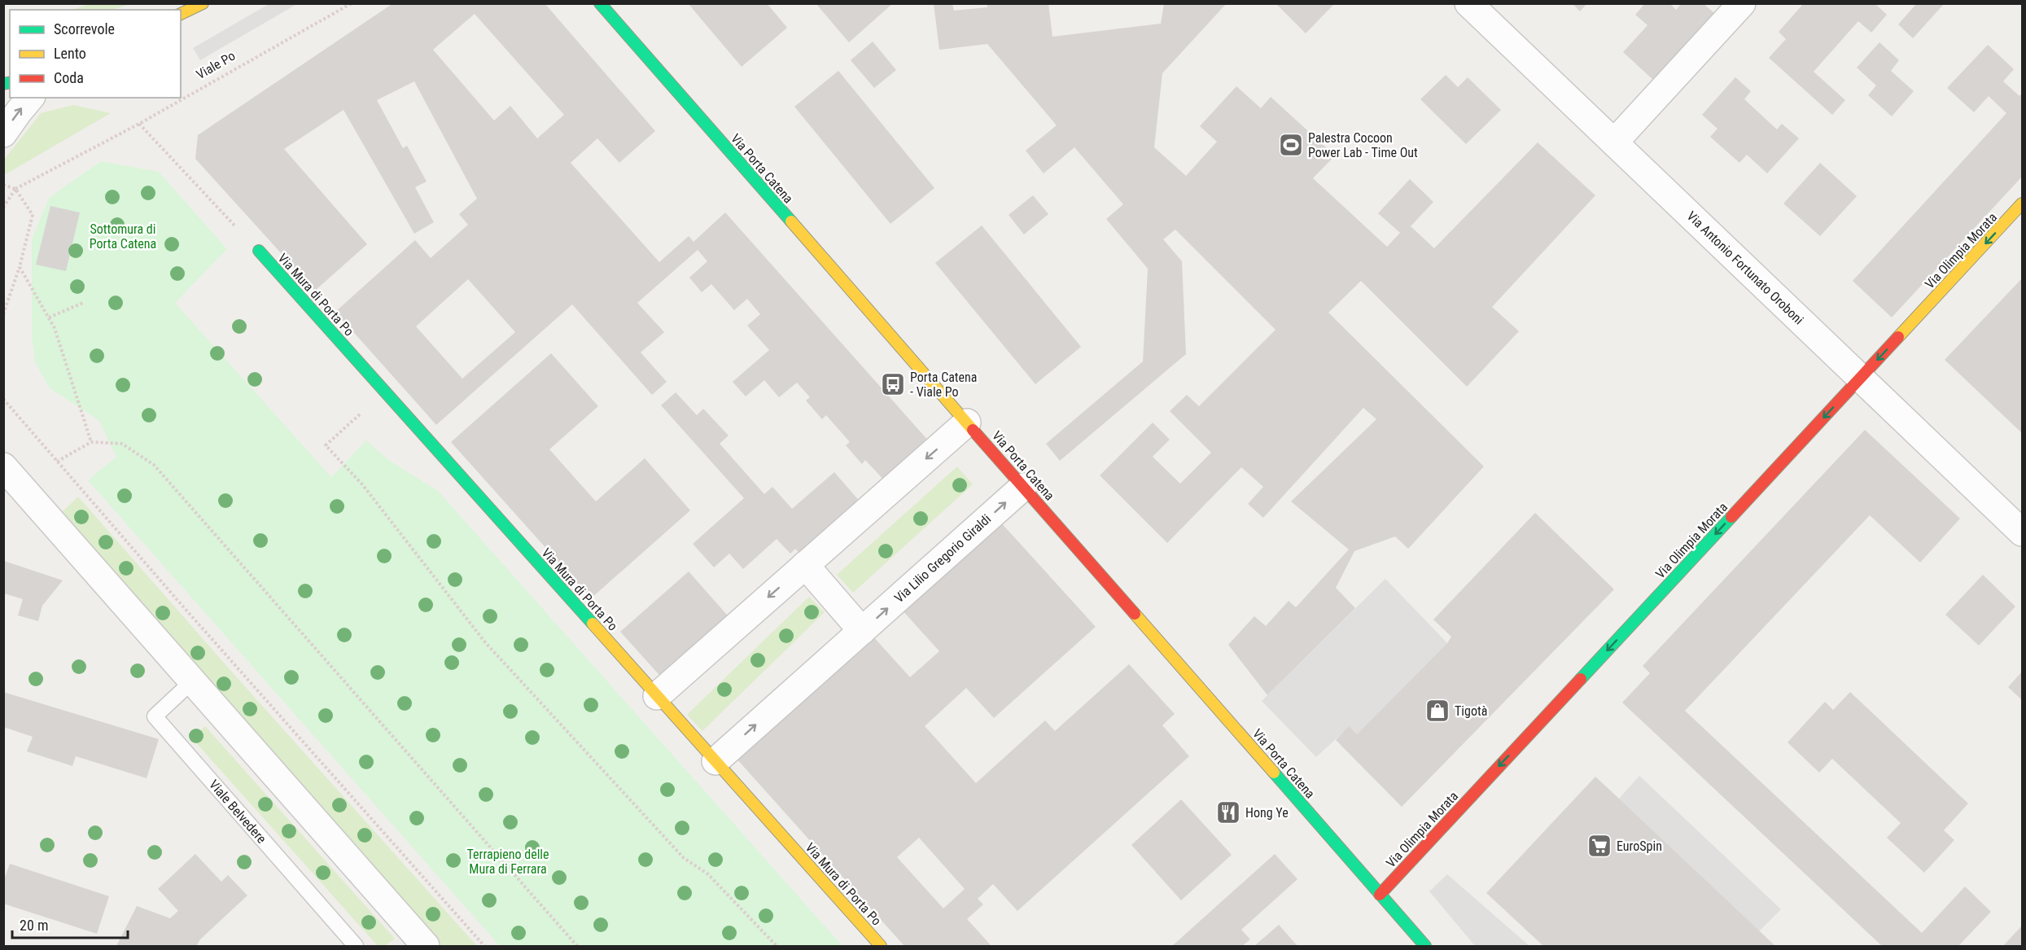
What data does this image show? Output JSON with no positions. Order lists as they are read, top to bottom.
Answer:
{
  "streets": {
    "street": [
      "Via Porta Catena",
      "Via Olimpia Morata",
      "Via Antonio Fortunato Oroboni",
      "Via Mura di Porta Po",
      "Via Lilio Gregorio Giraldi"
    ],
    "lane": ["Viale Belvedere"],
    "path": ["Viale Po"]
  },
  "crossings": [
    ["Via Porta Catena", "Via Olimpia Morata"],
    ["Via Porta Catena", "Via Lilio Gregorio Giraldi"],
    ["Via Olimpia Morata", "Via Antonio Fortunato Oroboni"],
    ["Via Mura di Porta Po", "Via Lilio Gregorio Giraldi"]
  ],
  "one_way": ["Via Olimpia Morata"],
  "parks": ["Sottomura di Porta Catena", "Terrapieno delle Mura di Ferrara"],
  "places": {
    "sports": ["Palestra Cocoon Power Lab - Time Out"],
    "bus stop": ["Porta Catena - Viale Po"],
    "shop": ["Tigotà"],
    "restaurant": ["Hong Ye"],
    "supermarket": ["EuroSpin"]
  },
  "legend": ["Scorrevole", "Lento", "Coda"],
  "scale_bar": "20 m"
}
